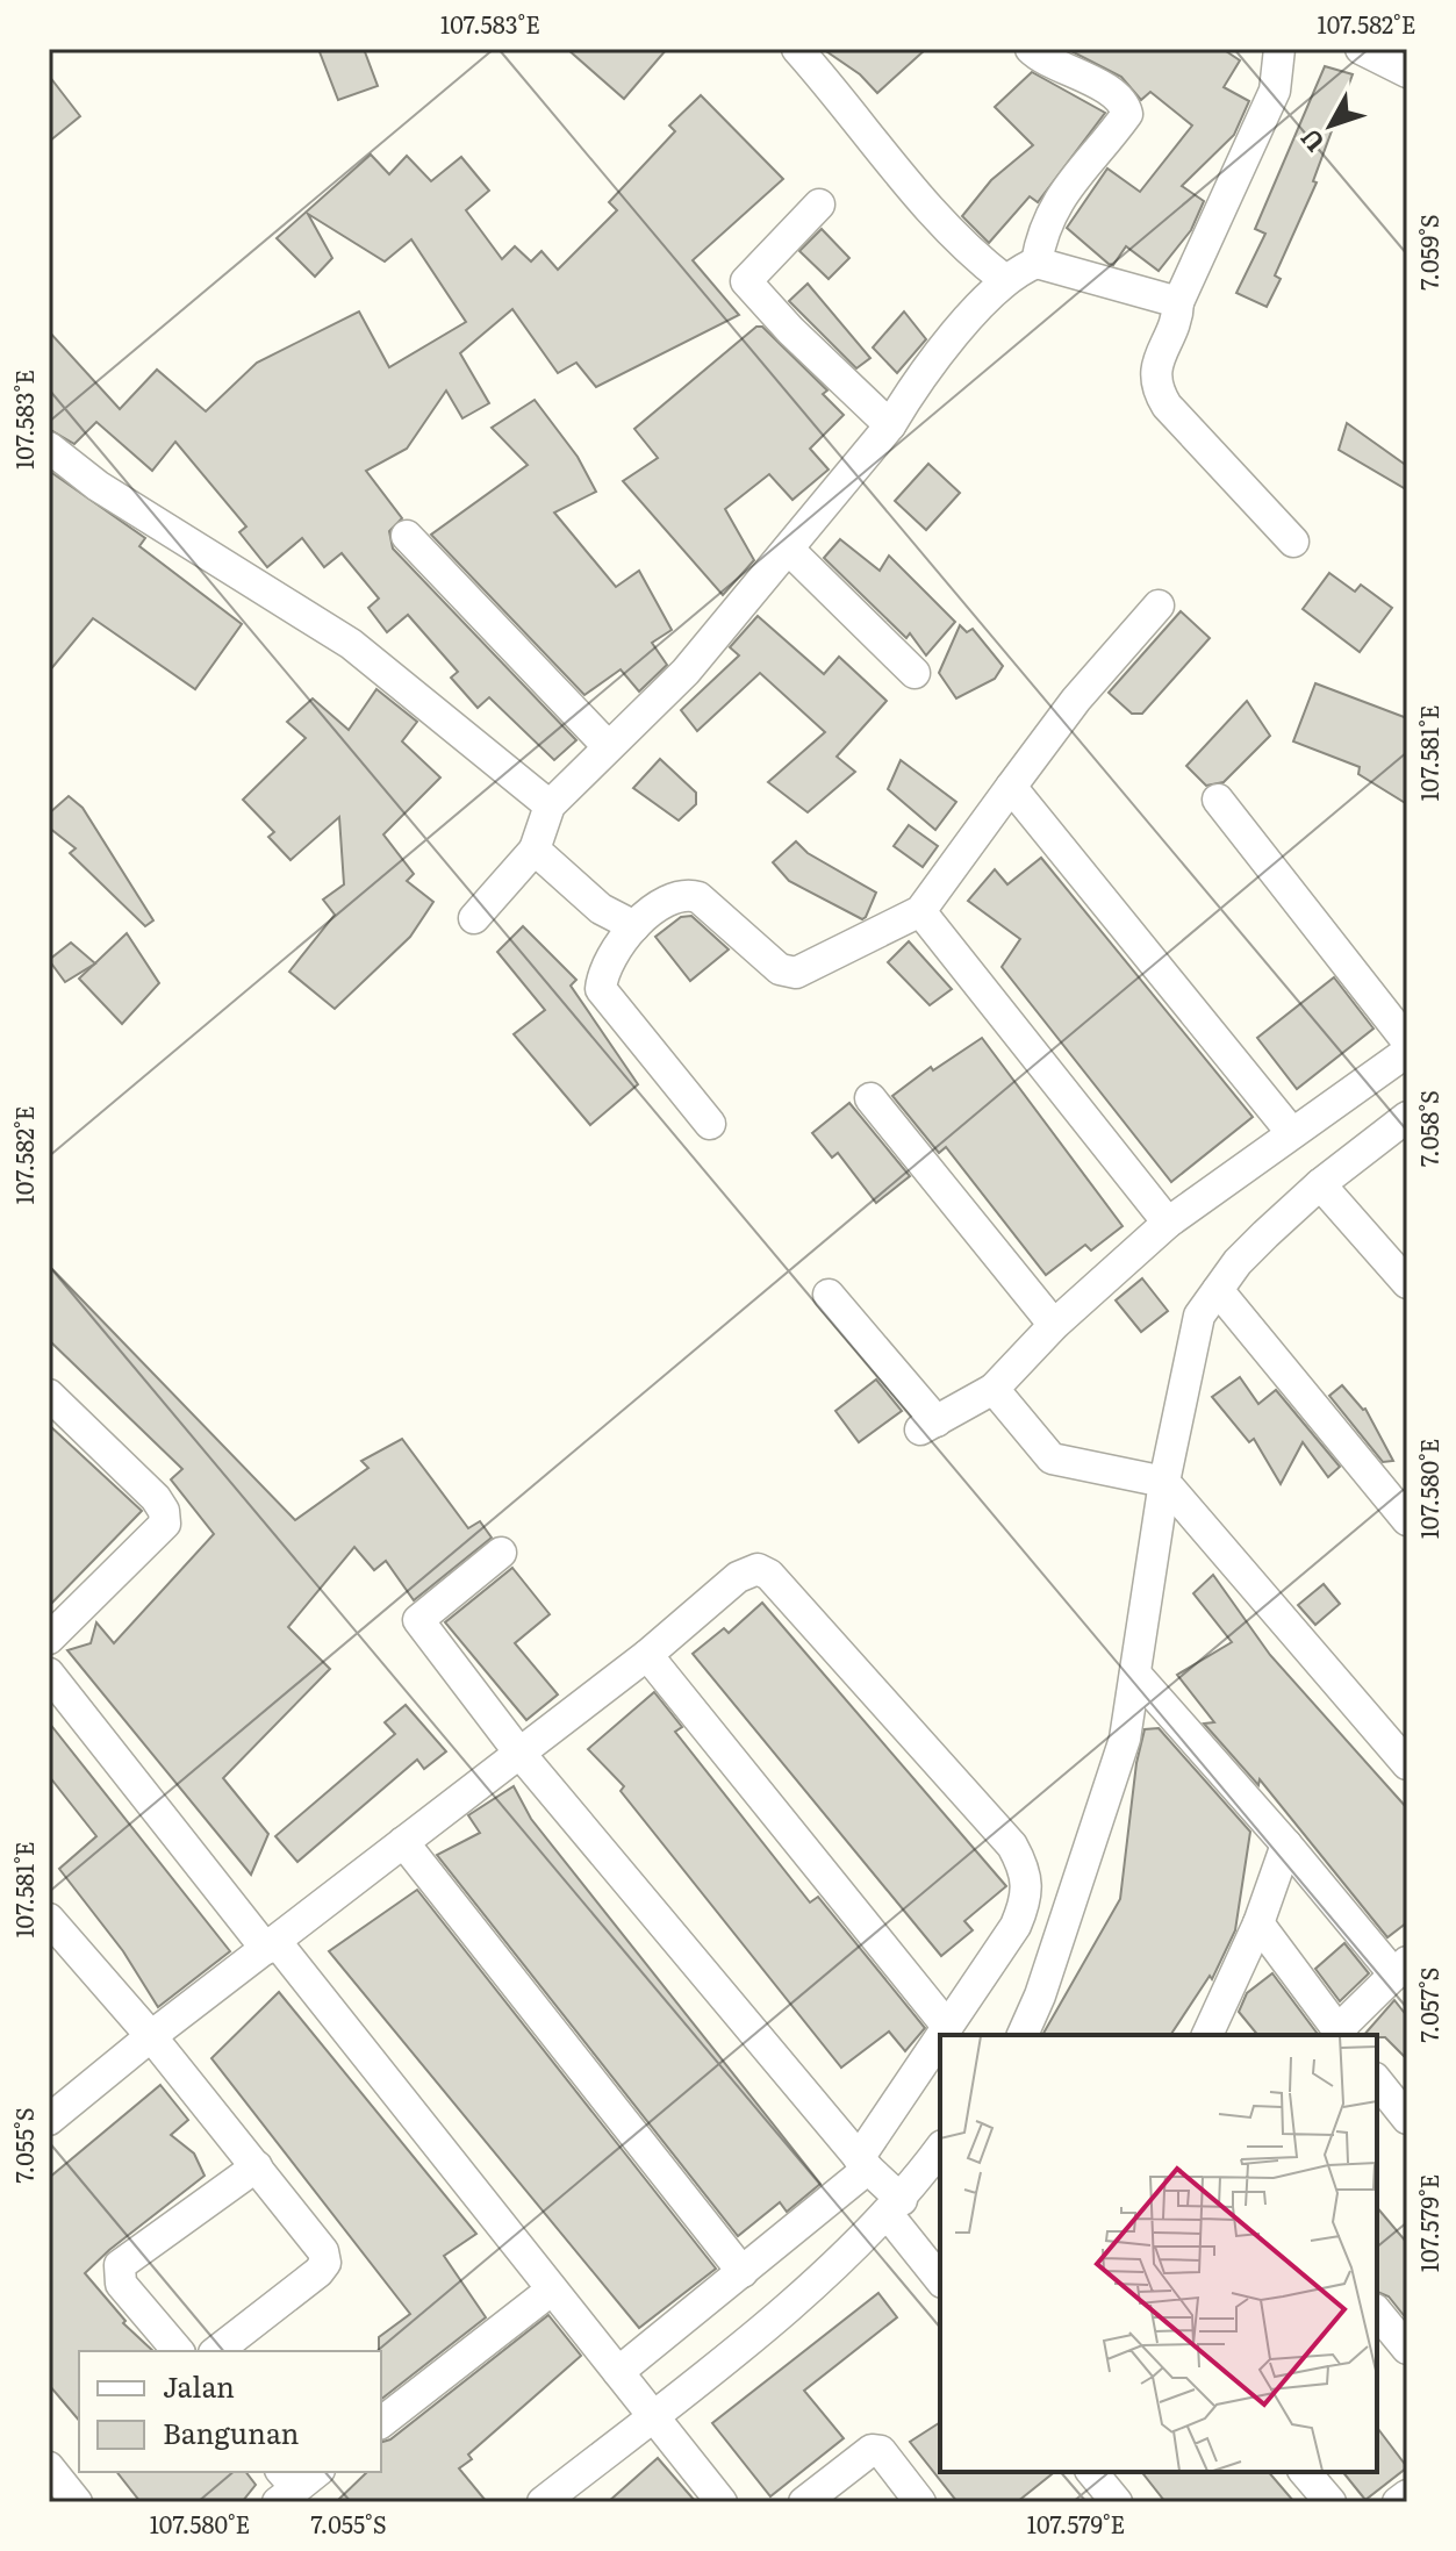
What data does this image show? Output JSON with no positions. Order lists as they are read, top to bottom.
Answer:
{
  "legend": ["Jalan", "Bangunan"],
  "north": "bottom left",
  "coordinates": [
    "107.583°E",
    "107.582°E",
    "7.059°S",
    "107.581°E",
    "7.058°S",
    "107.580°E",
    "7.057°S",
    "7.055°S",
    "107.579°E"
  ]
}
